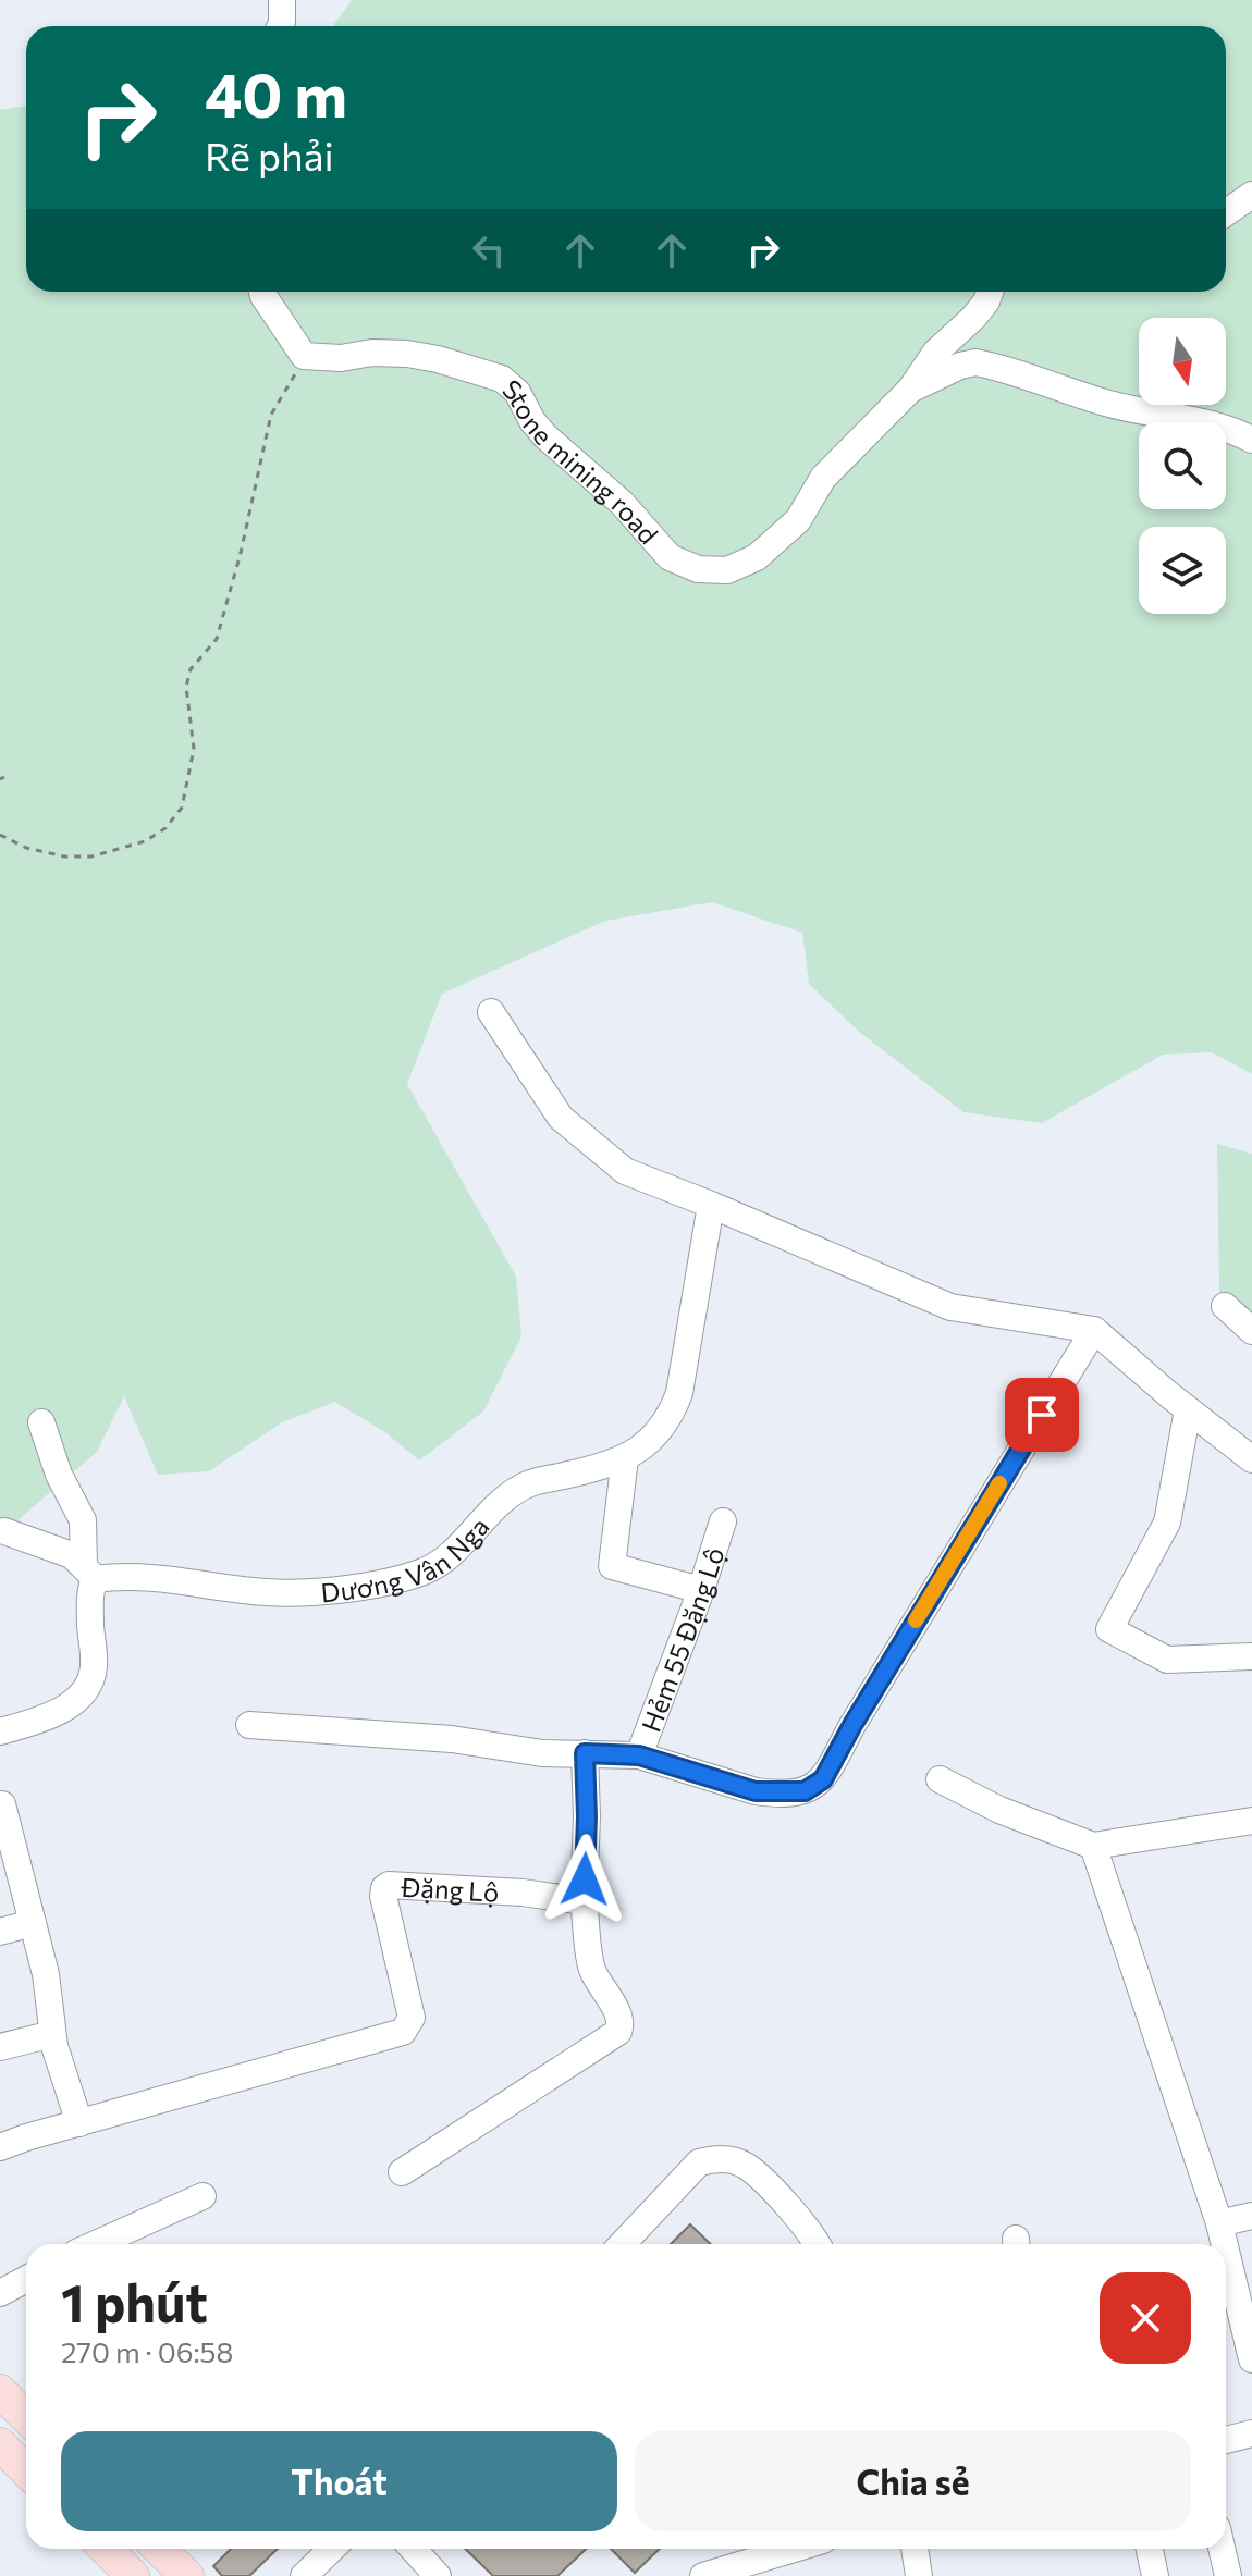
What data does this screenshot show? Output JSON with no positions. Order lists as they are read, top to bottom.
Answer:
{
  "streets": {
    "street": [
      "Stone mining road",
      "Dương Vân Nga",
      "Hẻm 55 Đặng Lộ",
      "Đặng Lộ"
    ]
  },
  "north": "bottom",
  "page": {
    "turn": ["40 m", "Rẽ phải"],
    "heading": ["1 phút", "270 m · 06:58"],
    "buttons": ["Thoát", "Chia sẻ"]
  }
}
